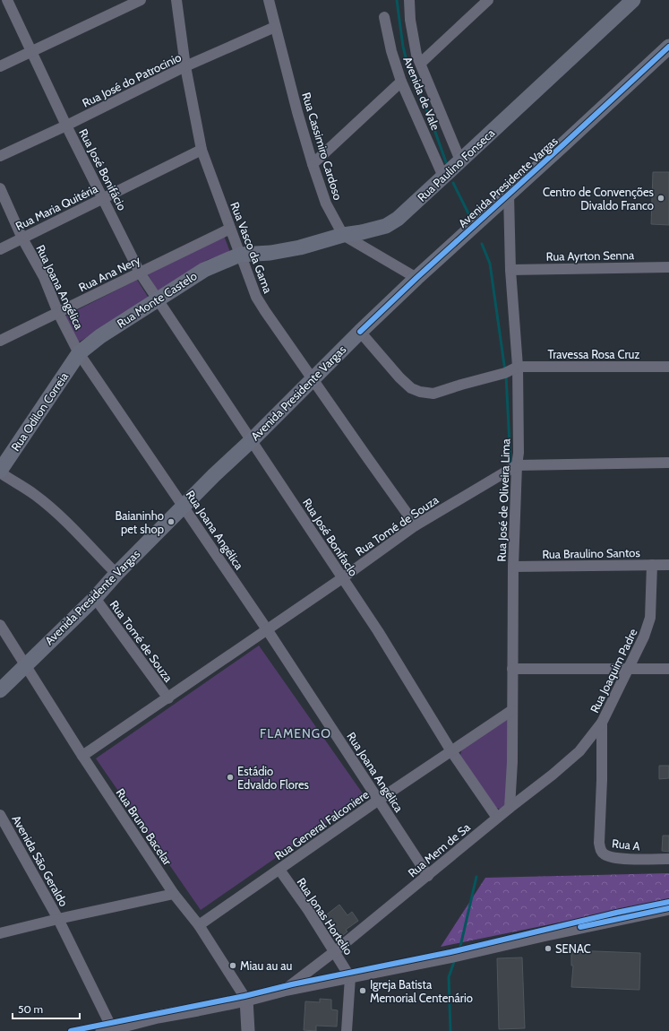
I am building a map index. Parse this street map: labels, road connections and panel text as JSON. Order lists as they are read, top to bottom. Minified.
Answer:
{"streets":{"main road":["Rua Paulino Fonseca","Avenida Presidente Vargas","Rua Monte Castelo","Rua Odilon Correia"],"street":["Rua José do Patrocinio","Avenida de Vale","Rua Cassimiro Cardoso","Rua José Bonifácio","Rua Maria Quitéria","Rua Vasco da Gama","Rua Ayrton Senna","Rua Ana Nery","Rua Joana Angélica","Travessa Rosa Cruz","Rua José de Oliveira Lima","Rua Tomé de Souza","Rua José Bonifaclo","Rua Braulino Santos","Rua Joaquim Padre","Rua General Falconiere","Rua Bruno Bacelar","Rua A","Rua Mem de Sa","Avenida São Geraldo","Rua Jonas Hortelio"]},"crossings":[["Rua José do Patrocinio","Rua Cassimiro Cardoso"],["Rua José do Patrocinio","Rua José Bonifácio"],["Rua José do Patrocinio","Rua Vasco da Gama"],["Avenida de Vale","Rua Paulino Fonseca"],["Rua Cassimiro Cardoso","Rua Paulino Fonseca"],["Rua Paulino Fonseca","Rua Vasco da Gama"],["Rua Paulino Fonseca","Rua Monte Castelo"],["Rua José Bonifácio","Rua Maria Quitéria"],["Rua José Bonifácio","Rua Ana Nery"],["Rua José Bonifácio","Rua José Bonifaclo"],["Avenida Presidente Vargas","Rua Vasco da Gama"],["Avenida Presidente Vargas","Rua Joana Angélica"],["Avenida Presidente Vargas","Rua José de Oliveira Lima"],["Avenida Presidente Vargas","Rua Tomé de Souza"],["Avenida Presidente Vargas","Rua José Bonifaclo"],["Avenida Presidente Vargas","Rua Bruno Bacelar"],["Rua Maria Quitéria","Rua Vasco da Gama"],["Rua Maria Quitéria","Rua Joana Angélica"],["Rua Vasco da Gama","Rua Ana Nery"],["Rua Vasco da Gama","Rua Monte Castelo"],["Rua Vasco da Gama","Rua Tomé de Souza"],["Rua Ayrton Senna","Rua José de Oliveira Lima"],["Rua Ana Nery","Rua Joana Angélica"],["Rua Ana Nery","Rua José Bonifaclo"],["Rua Joana Angélica","Rua Monte Castelo"],["Rua Joana Angélica","Rua Odilon Correia"],["Rua Joana Angélica","Rua Tomé de Souza"],["Rua Joana Angélica","Rua General Falconiere"],["Rua Joana Angélica","Rua Mem de Sa"],["Rua Monte Castelo","Rua Odilon Correia"],["Rua Monte Castelo","Rua José Bonifaclo"],["Travessa Rosa Cruz","Rua José de Oliveira Lima"],["Rua José de Oliveira Lima","Rua Tomé de Souza"],["Rua José de Oliveira Lima","Rua Braulino Santos"],["Rua José de Oliveira Lima","Rua General Falconiere"],["Rua José de Oliveira Lima","Rua Mem de Sa"],["Rua Tomé de Souza","Rua José Bonifaclo"],["Rua Tomé de Souza","Rua Bruno Bacelar"],["Rua José Bonifaclo","Rua General Falconiere"],["Rua José Bonifaclo","Rua Mem de Sa"],["Rua Braulino Santos","Rua Joaquim Padre"],["Rua Joaquim Padre","Rua A"],["Rua Joaquim Padre","Rua Mem de Sa"],["Rua General Falconiere","Rua Bruno Bacelar"],["Rua General Falconiere","Rua Jonas Hortelio"],["Rua Mem de Sa","Rua Jonas Hortelio"]],"districts":["FLAMENGO"],"places":["Centro de Convenções Divaldo Franco","Baianinho pet shop","Estádio Edvaldo Flores","SENAC","Miau au au","Igreja Batista Memorial Centenário"],"scale_bar":"50 m"}
